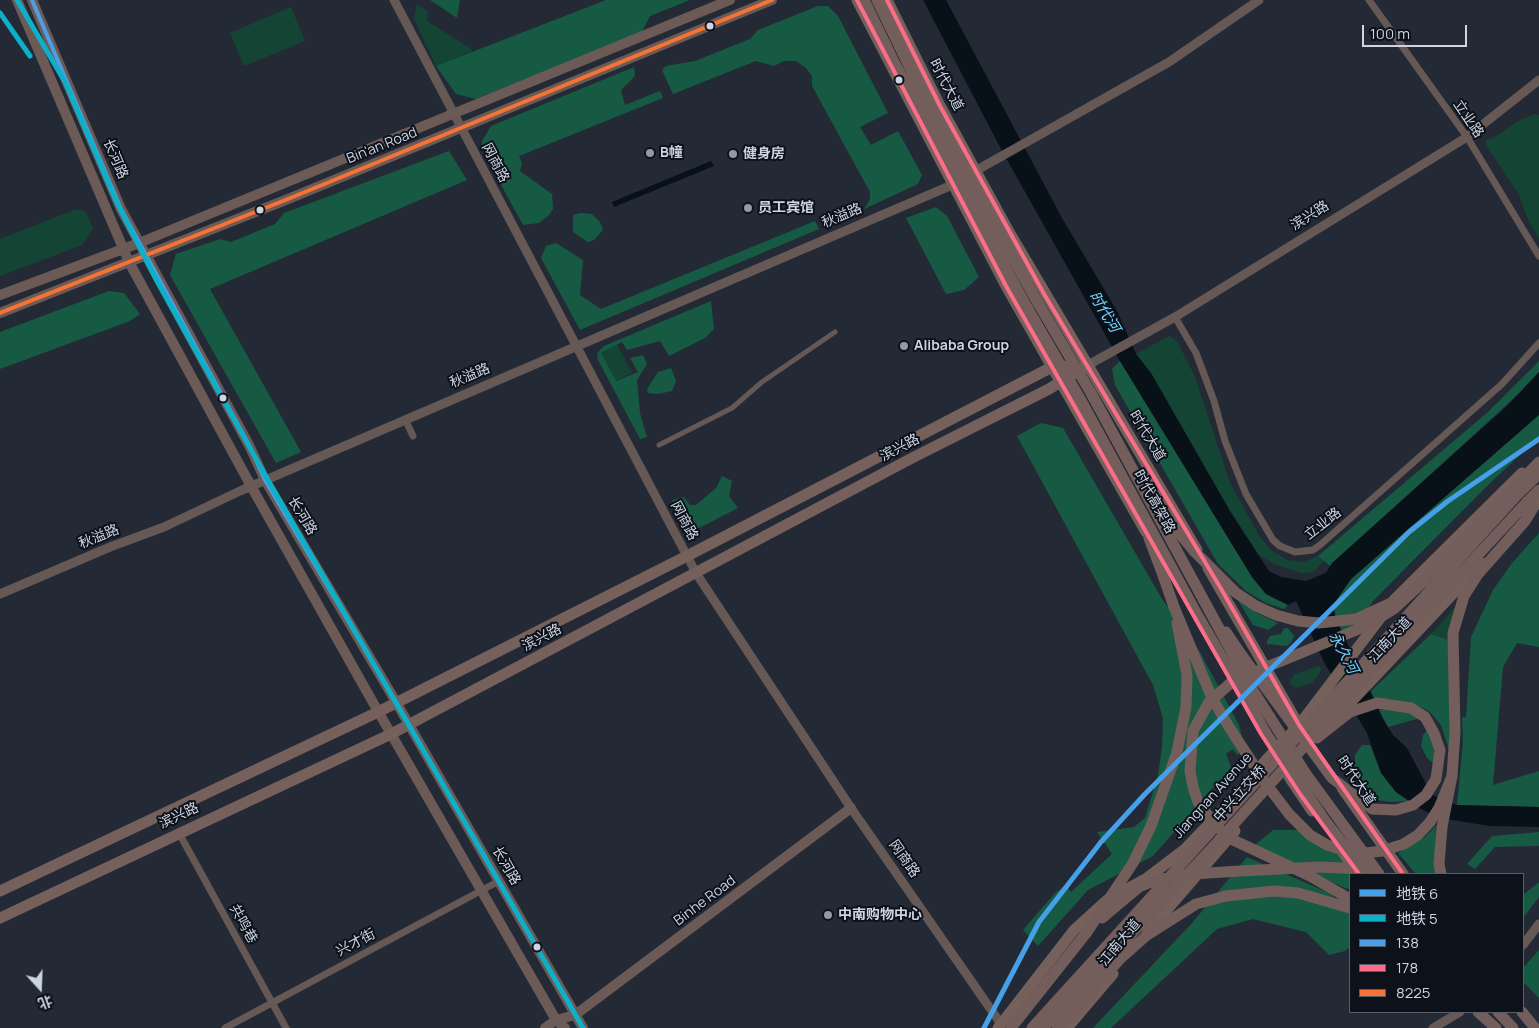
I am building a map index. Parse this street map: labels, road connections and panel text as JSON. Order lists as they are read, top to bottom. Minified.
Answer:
{"streets":{"highway":["时代高架路","中兴立交桥","Jiangnan Avenue"],"main road":["时代大道","Bin'an Road","长河路","滨兴路","江南大道","Binhe Road"],"street":["立业路","网商路","秋溢路","共鸣巷","兴才街"]},"crossings":[["时代大道","滨兴路"],["时代大道","江南大道"],["时代大道","Jiangnan Avenue"],["立业路","滨兴路"],["Bin'an Road","长河路"],["Bin'an Road","网商路"],["长河路","秋溢路"],["长河路","滨兴路"],["长河路","Binhe Road"],["长河路","兴才街"],["网商路","秋溢路"],["网商路","滨兴路"],["网商路","Jiangnan Avenue"],["网商路","Binhe Road"],["滨兴路","共鸣巷"],["江南大道","中兴立交桥"],["江南大道","Jiangnan Avenue"],["中兴立交桥","Jiangnan Avenue"],["共鸣巷","兴才街"]],"water":["时代河","永久河"],"places":["B幢","健身房","员工宾馆","Alibaba Group","中南购物中心"],"lines":["metro line 5","transit line 138","transit line 178","transit line 8225","metro line 6"],"legend":["地铁 6","地铁 5","138","178","8225"],"scale_bar":"100 m","north":"bottom"}
